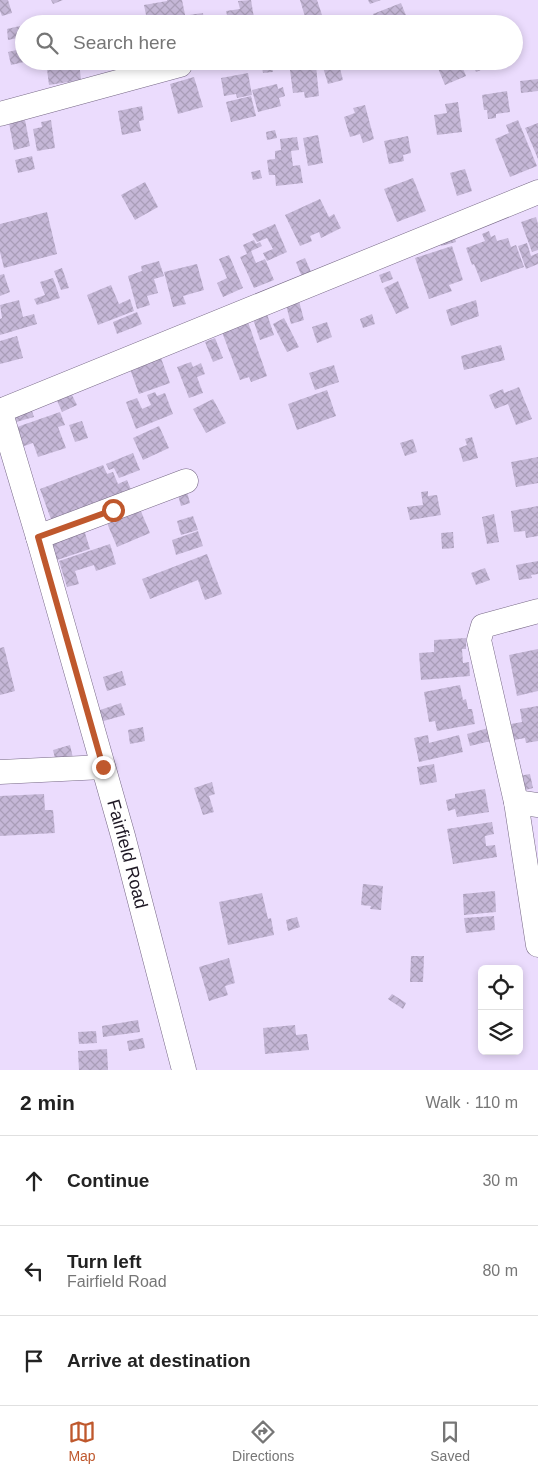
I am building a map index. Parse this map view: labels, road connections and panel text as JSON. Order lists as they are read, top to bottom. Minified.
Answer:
{"streets":{"street":["Fairfield Road"]},"page":{"search":"Search here","heading":["2 min","Walk · 110 m"],"list":[["Continue","30 m"],["Turn left","Fairfield Road","80 m"],"Arrive at destination"],"nav":["Map","Directions","Saved"]}}
